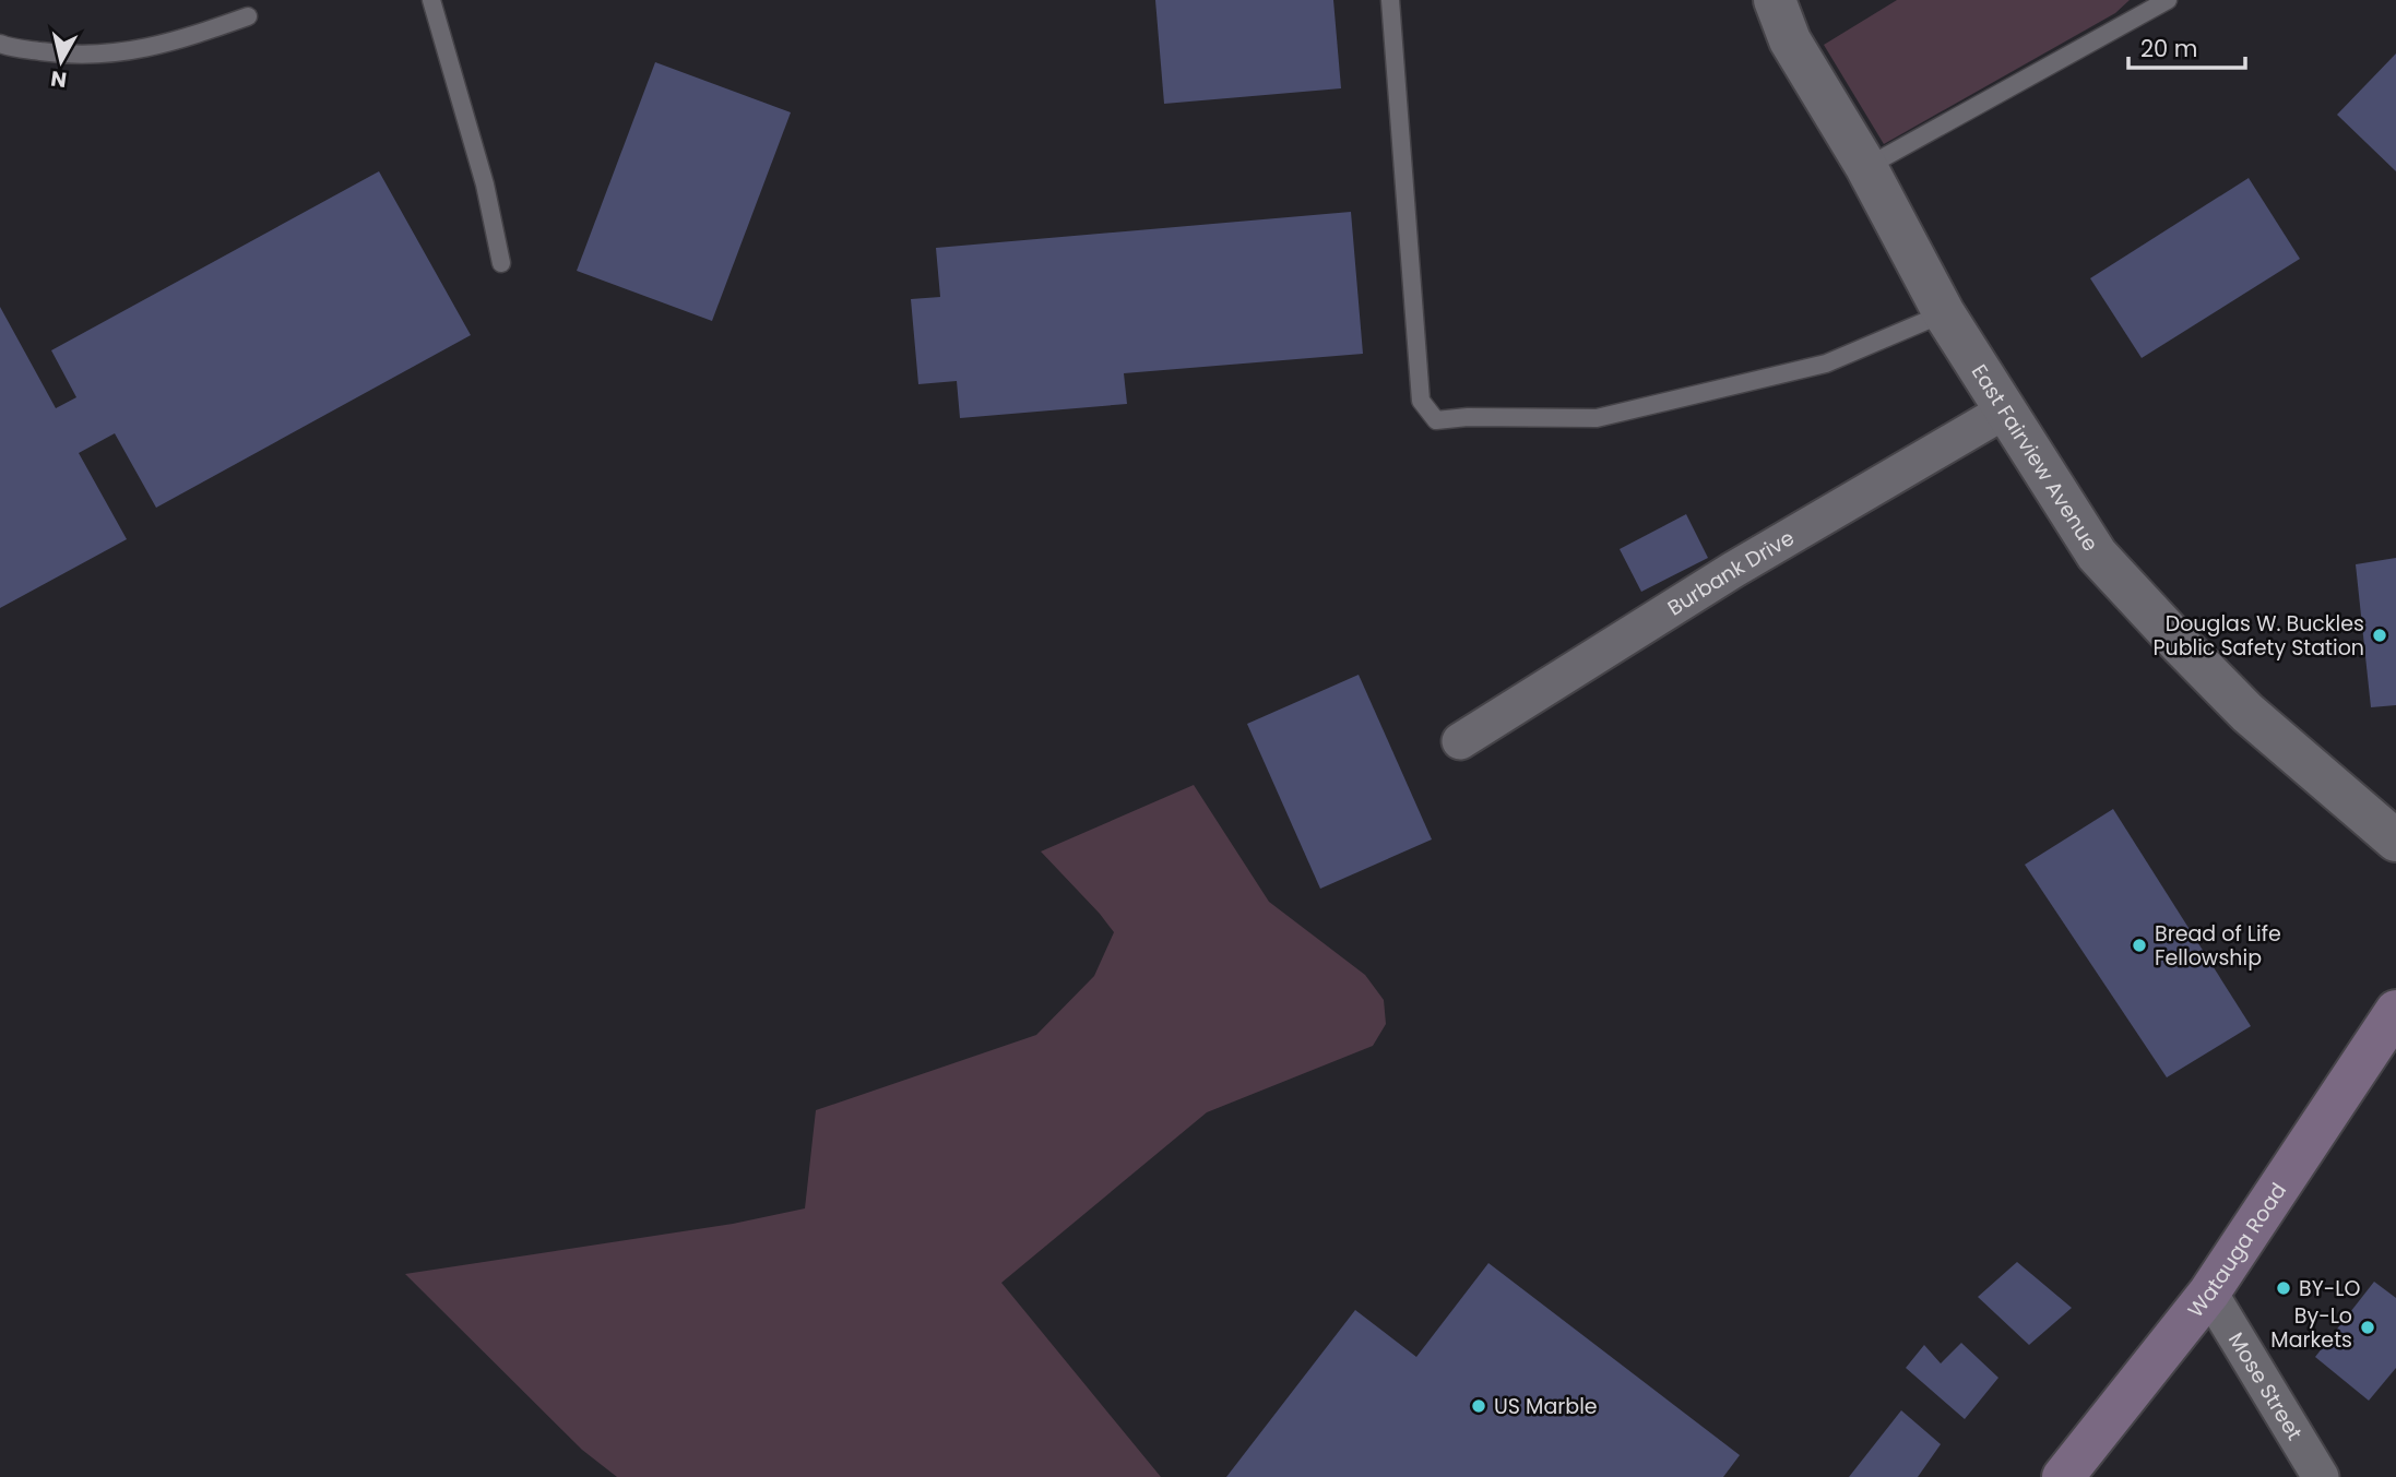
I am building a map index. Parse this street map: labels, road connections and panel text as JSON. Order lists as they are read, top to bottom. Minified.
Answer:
{"streets":{"main road":["Watauga Road"],"street":["East Fairview Avenue","Burbank Drive","Mose Street"]},"crossings":[["East Fairview Avenue","Burbank Drive"],["Watauga Road","Mose Street"]],"places":["Douglas W. Buckles Public Safety Station","Bread of Life Fellowship","BY-LO","By-Lo Markets","US Marble"],"scale_bar":"20 m","north":"bottom"}
